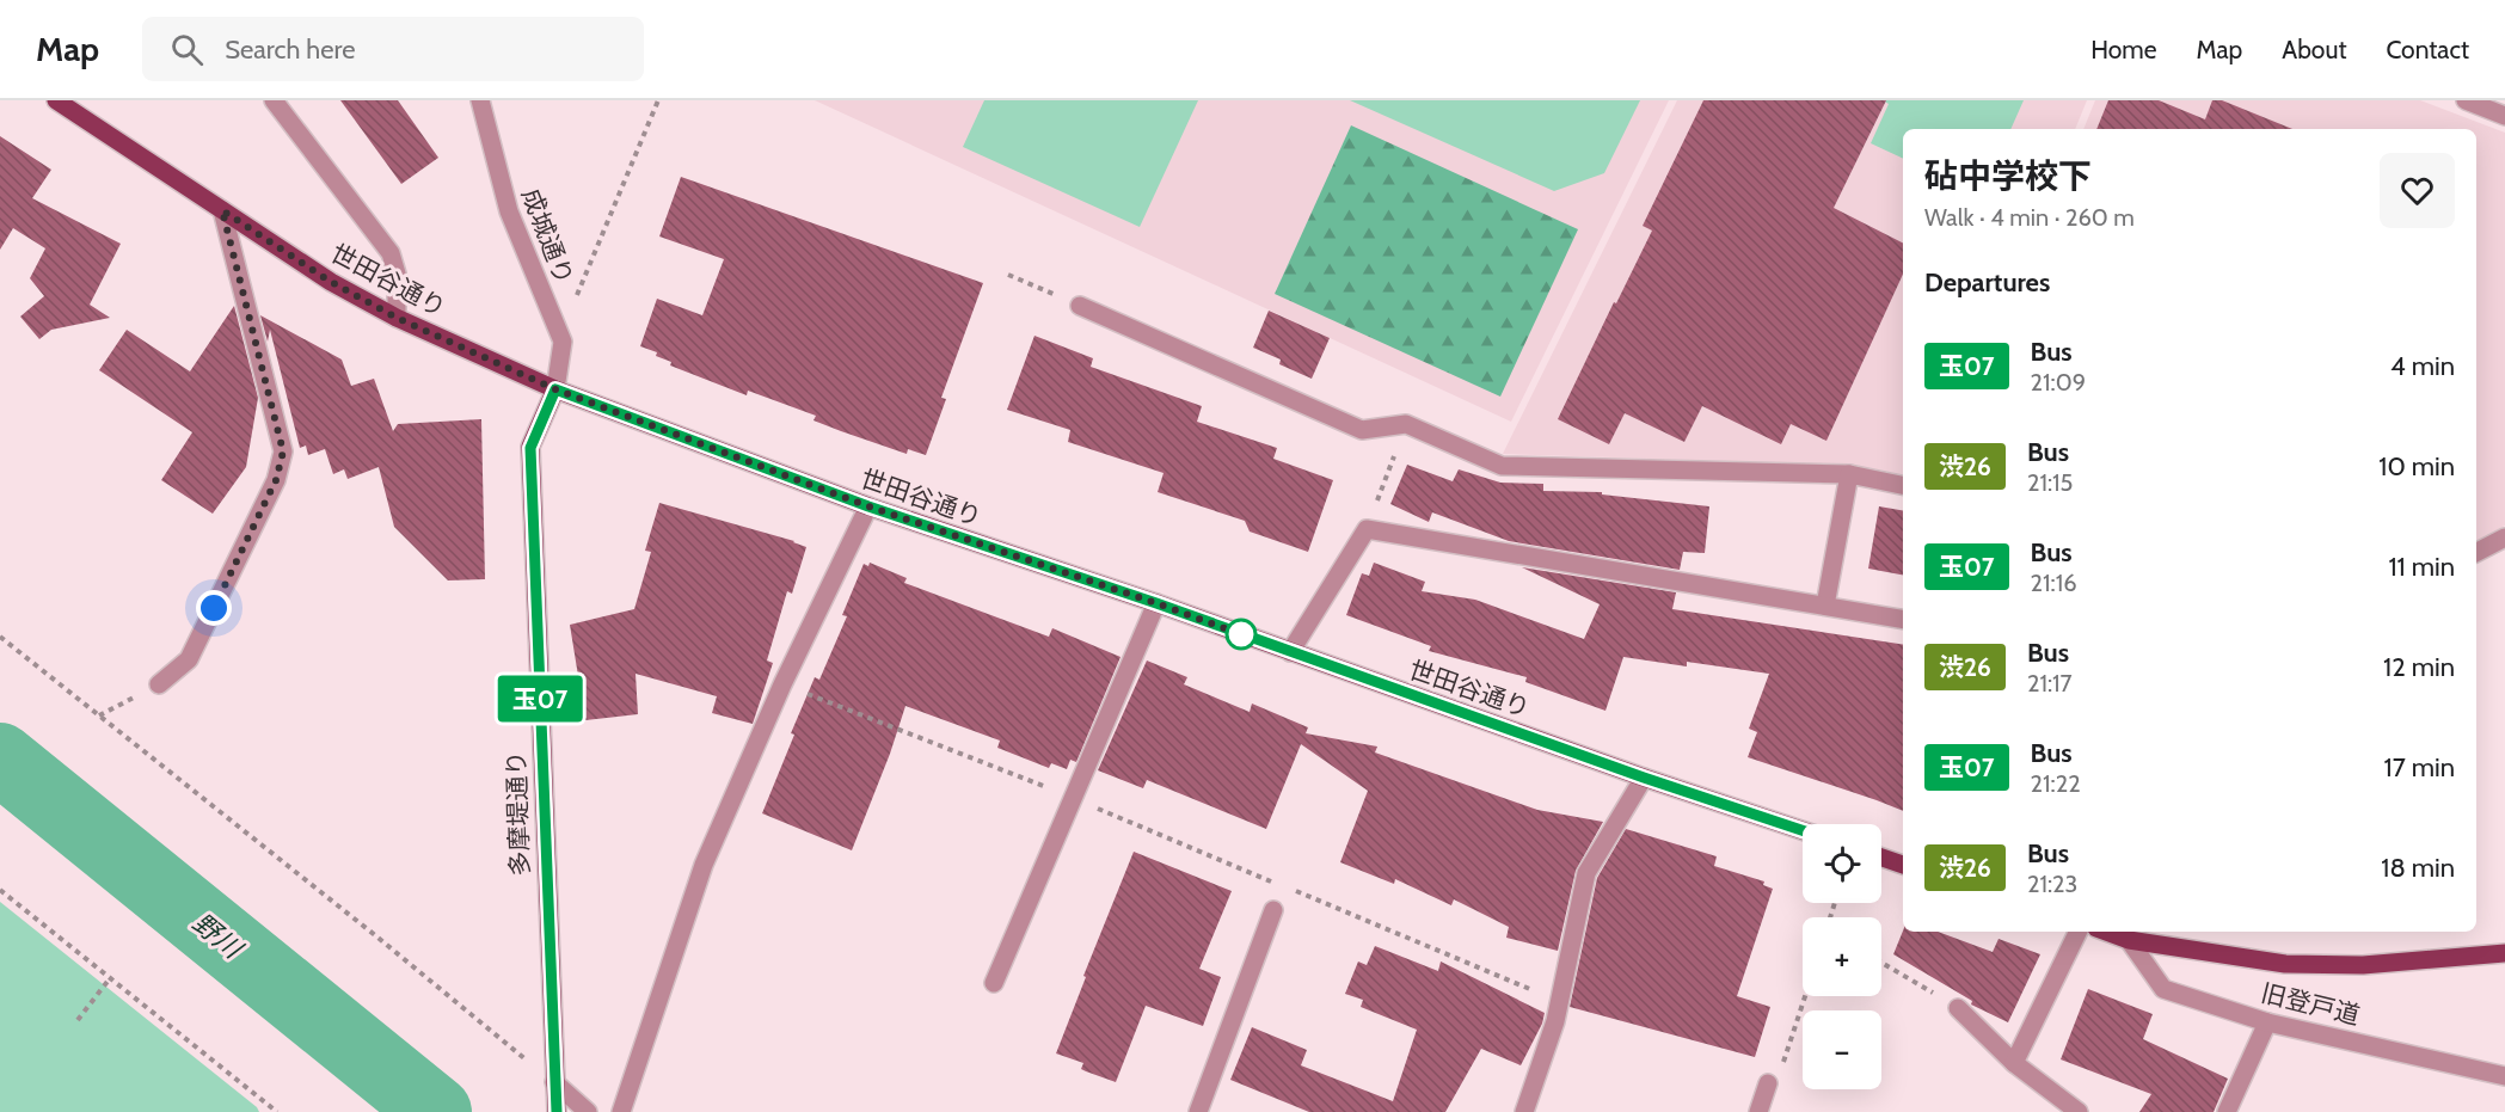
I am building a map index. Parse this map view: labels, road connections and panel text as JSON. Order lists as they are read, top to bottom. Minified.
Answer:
{"streets":{"main road":["世田谷通り","多摩堤通り"],"street":["成城通り","旧登戸道"]},"crossings":[["成城通り","世田谷通り"],["成城通り","多摩堤通り"],["世田谷通り","多摩堤通り"]],"water":["野川"],"lines":["bus line 玉07"],"page":{"header":"Map","search":"Search here","nav":["Home","Map","About","Contact"],"on_map":"玉07","heading":[["砧中学校下","Walk · 4 min · 260 m"],"Departures"],"list":[{"mark":"玉07","name":"Bus","note":"21:09","value":"4 min"},{"mark":"渋26","name":"Bus","note":"21:15","value":"10 min"},{"mark":"玉07","name":"Bus","note":"21:16","value":"11 min"},{"mark":"渋26","name":"Bus","note":"21:17","value":"12 min"},{"mark":"玉07","name":"Bus","note":"21:22","value":"17 min"},{"mark":"渋26","name":"Bus","note":"21:23","value":"18 min"}],"map_buttons":["+","−"]}}
